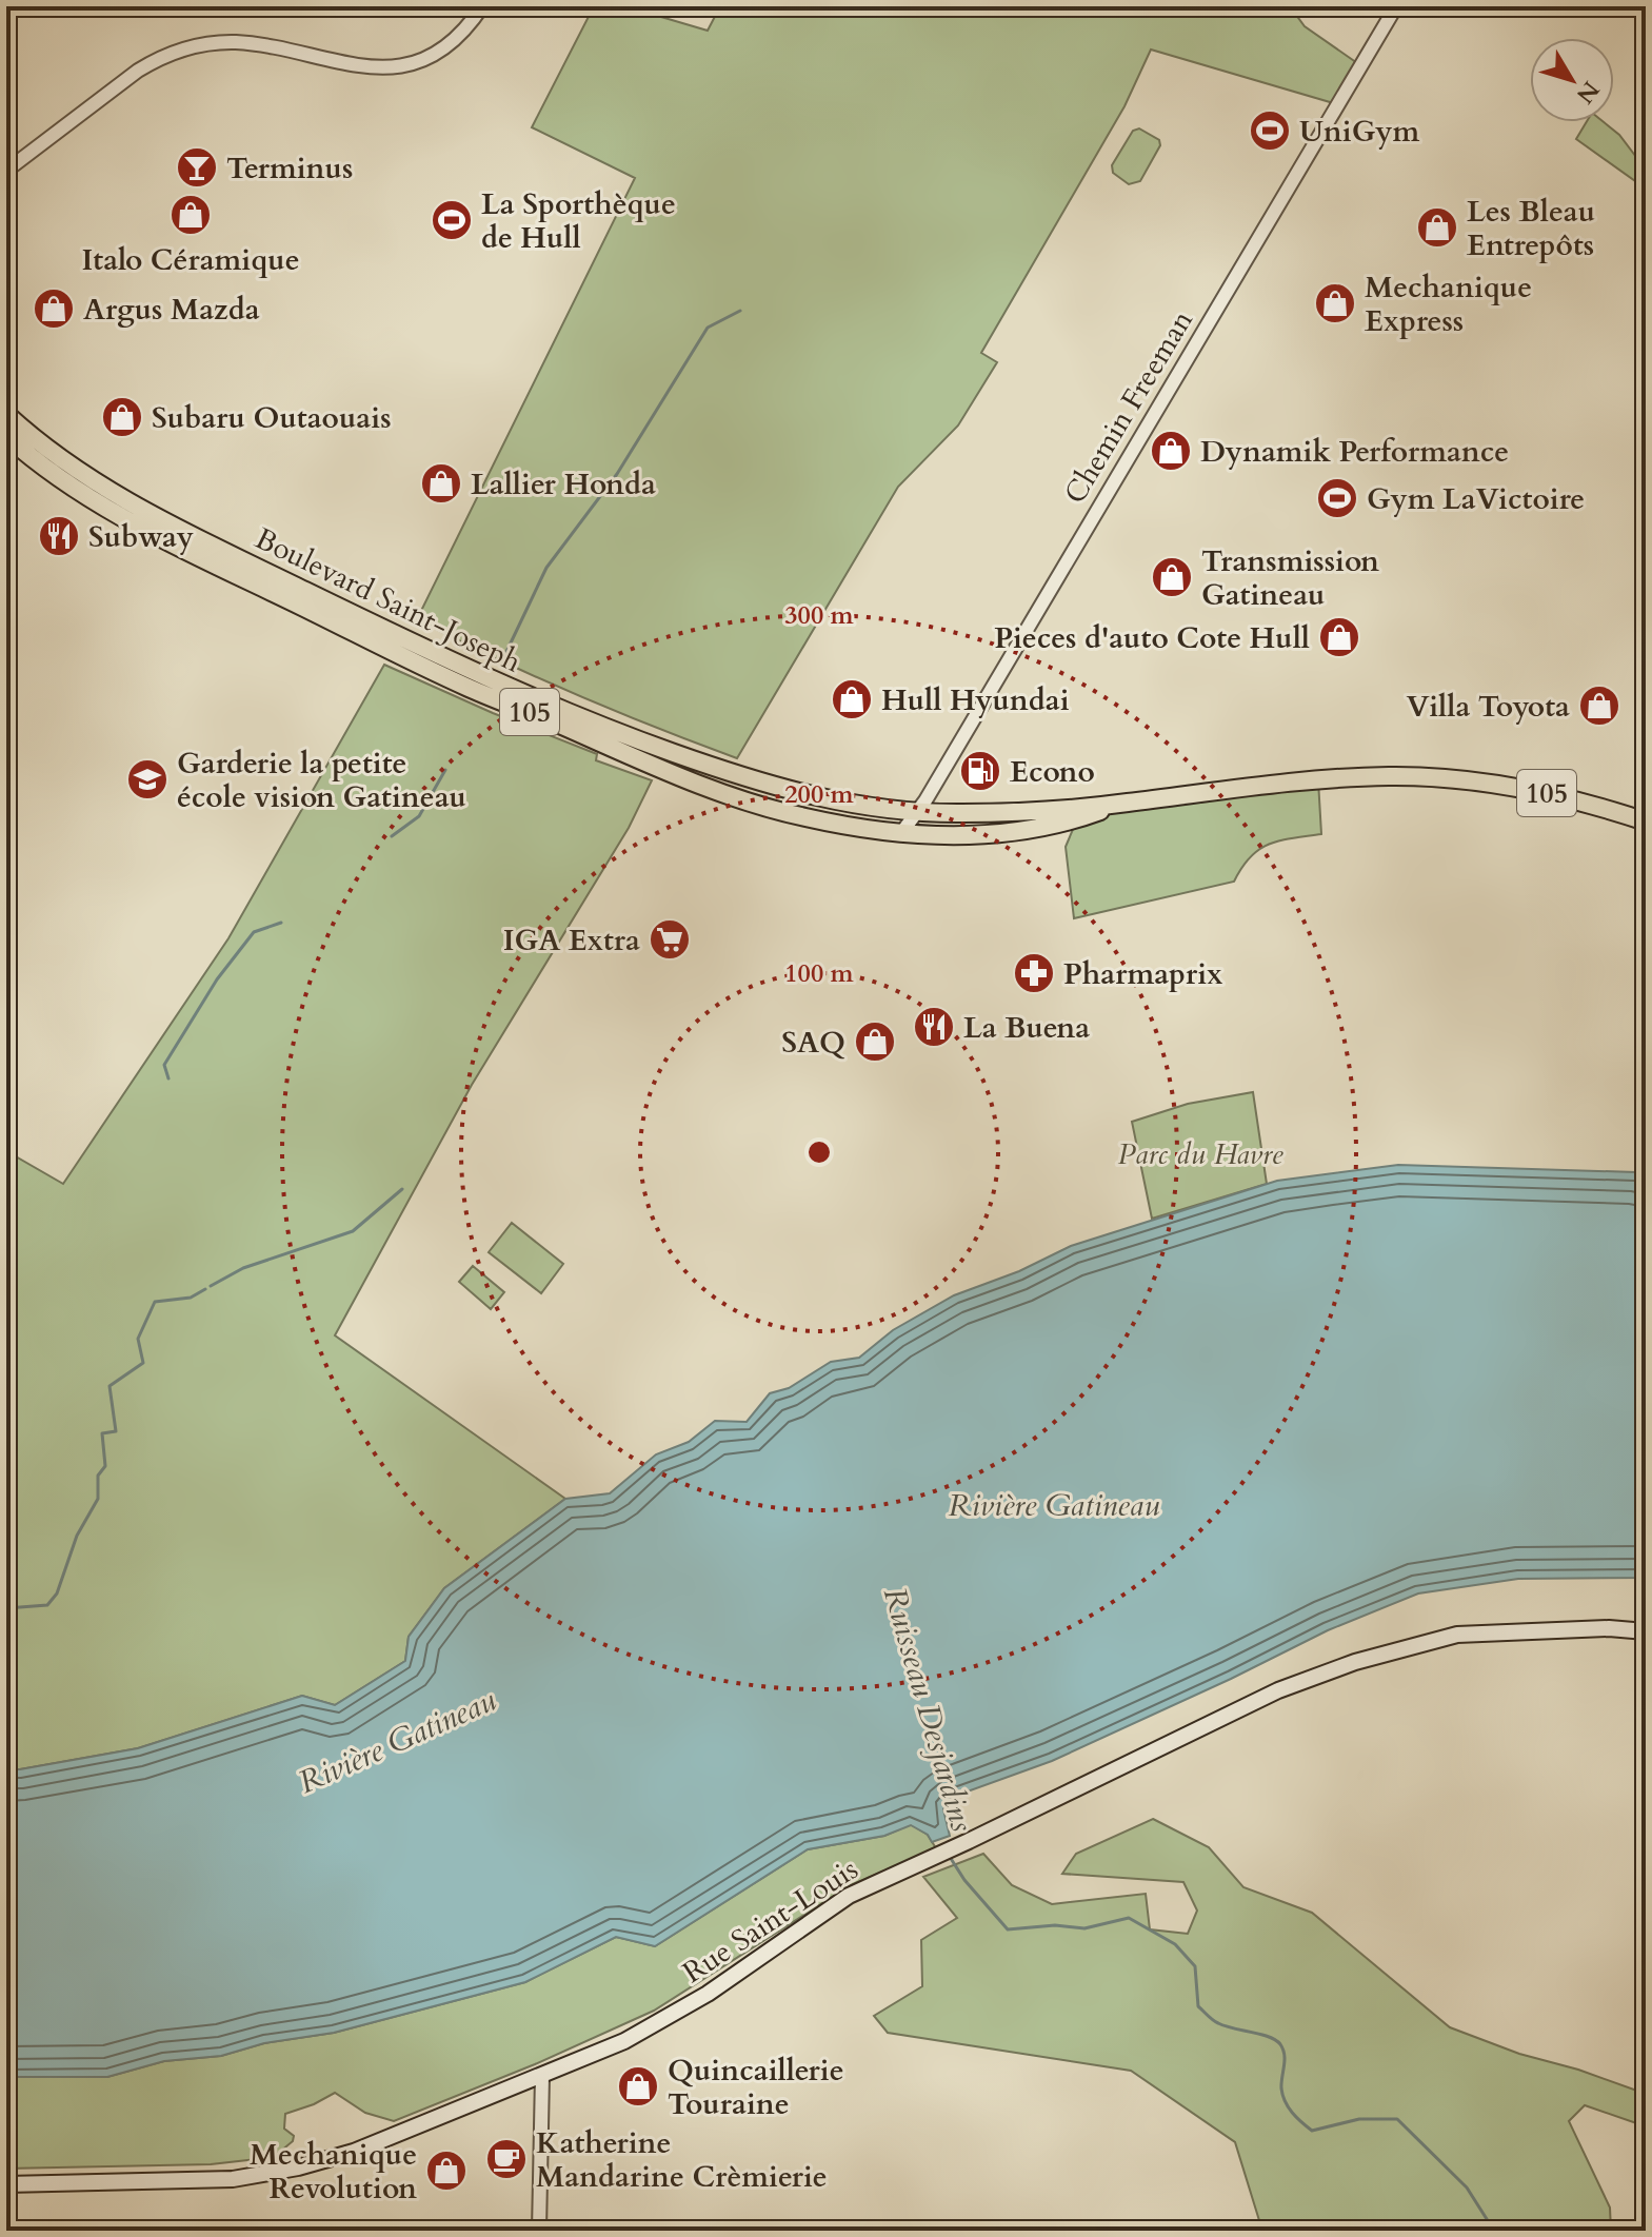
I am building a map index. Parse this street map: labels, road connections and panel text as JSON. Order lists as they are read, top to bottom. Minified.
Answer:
{"streets":{"main road":["Boulevard Saint-Joseph","105","Rue Saint-Louis"],"street":["Chemin Freeman"]},"crossings":[["Chemin Freeman","Boulevard Saint-Joseph"]],"water":["Rivière Gatineau","Ruisseau Desjardins"],"parks":["Parc du Havre"],"places":{"sports":["UniGym","La Sporthèque de Hull","Gym LaVictoire"],"bar":["Terminus"],"shop":["Italo Céramique","Les Bleau Entrepôts","Mechanique Express","Argus Mazda","Subaru Outaouais","Dynamik Performance","Lallier Honda","Transmission Gatineau","Pieces d'auto Cote Hull","Hull Hyundai","Villa Toyota","SAQ","Quincaillerie Touraine","Mechanique Revolution"],"restaurant":["Subway","La Buena"],"fuel station":["Econo"],"school or university":["Garderie la petite école vision Gatineau"],"supermarket":["IGA Extra"],"pharmacy":["Pharmaprix"],"cafe":["Katherine Mandarine Crèmierie"]},"north":"bottom right","rings":["300 m","200 m","100 m"]}
